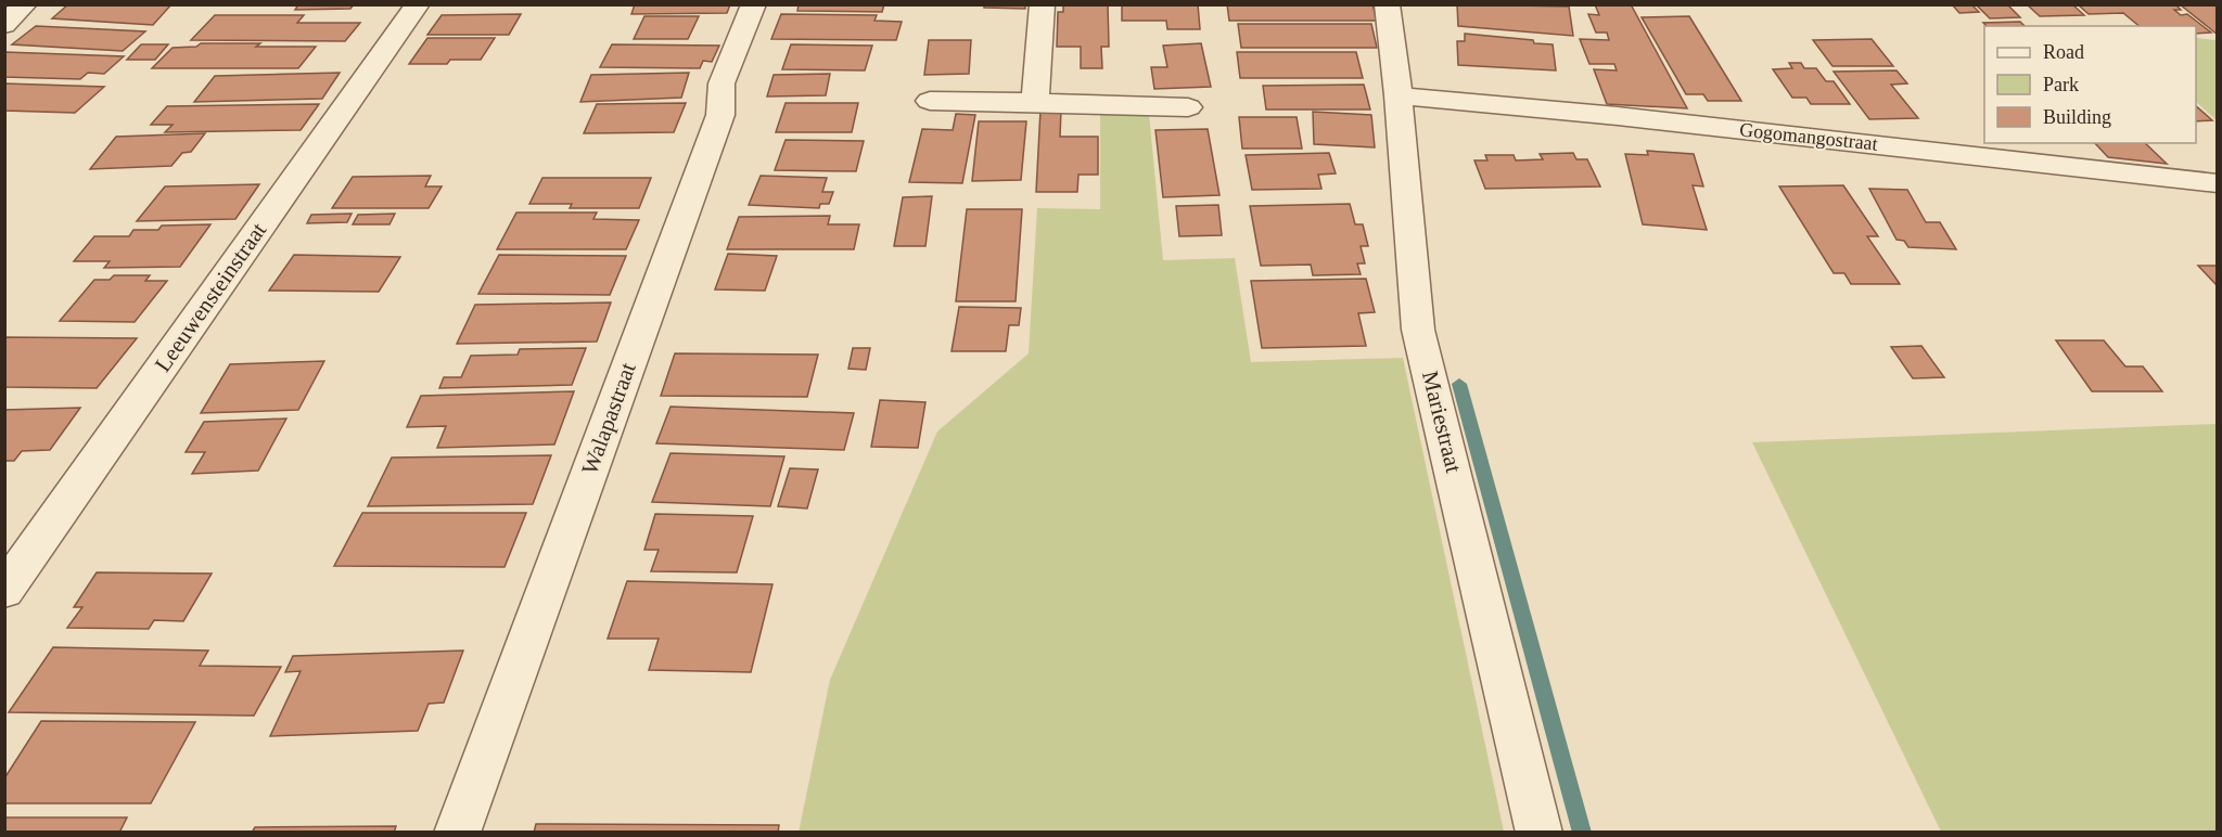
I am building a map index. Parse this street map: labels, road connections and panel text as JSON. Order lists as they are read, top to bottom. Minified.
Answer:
{"streets":{"street":["Gogomangostraat","Leeuwensteinstraat","Walapastraat","Mariestraat"]},"crossings":[["Gogomangostraat","Mariestraat"]],"legend":["Road","Park","Building"]}
